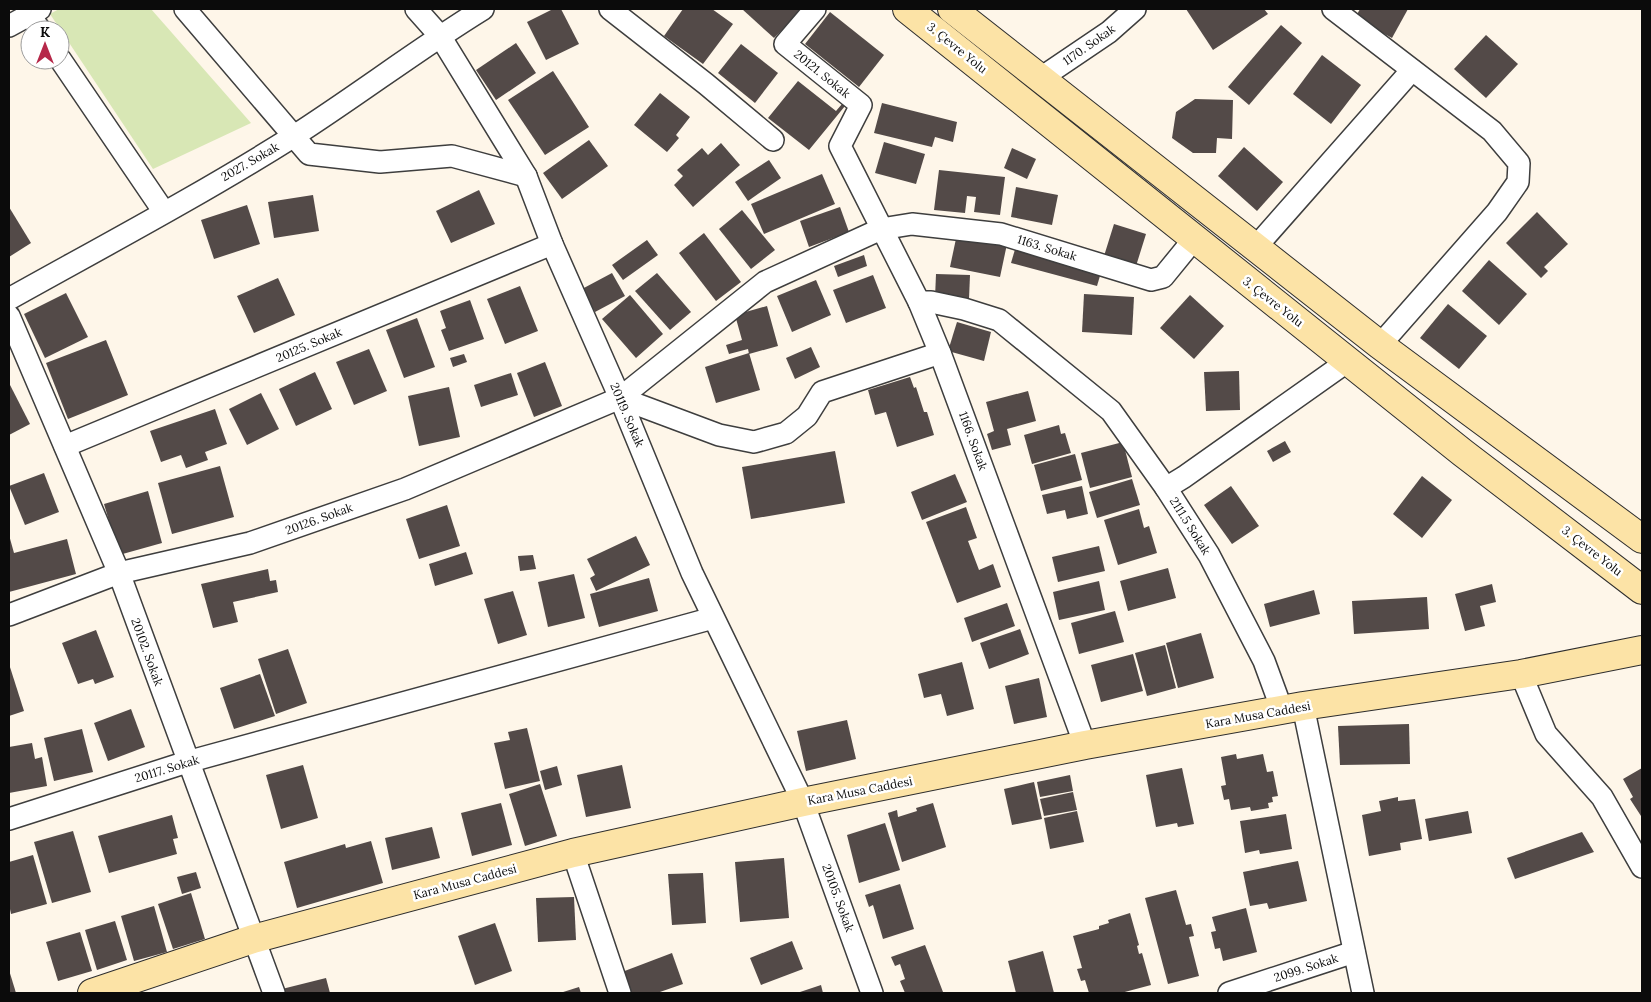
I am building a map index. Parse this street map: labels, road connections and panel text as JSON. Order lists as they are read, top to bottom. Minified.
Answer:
{"streets":{"main road":["3. Çevre Yolu","Kara Musa Caddesi"],"street":["1170. Sokak","20121. Sokak","2027. Sokak","1163. Sokak","20125. Sokak","20119. Sokak","1166. Sokak","20126. Sokak","2111.5 Sokak","20102. Sokak","20117. Sokak","20105. Sokak","2099. Sokak"]},"crossings":[["3. Çevre Yolu","1163. Sokak"],["3. Çevre Yolu","2111.5 Sokak"],["20121. Sokak","1166. Sokak"],["2027. Sokak","20119. Sokak"],["1163. Sokak","20119. Sokak"],["1163. Sokak","1166. Sokak"],["1163. Sokak","20126. Sokak"],["20125. Sokak","20119. Sokak"],["20125. Sokak","20102. Sokak"],["20119. Sokak","20126. Sokak"],["20119. Sokak","Kara Musa Caddesi"],["20119. Sokak","20117. Sokak"],["20119. Sokak","20105. Sokak"],["1166. Sokak","Kara Musa Caddesi"],["20126. Sokak","20102. Sokak"],["2111.5 Sokak","Kara Musa Caddesi"],["2111.5 Sokak","2099. Sokak"],["20102. Sokak","Kara Musa Caddesi"],["20102. Sokak","20117. Sokak"],["Kara Musa Caddesi","20105. Sokak"]],"north":"top"}
